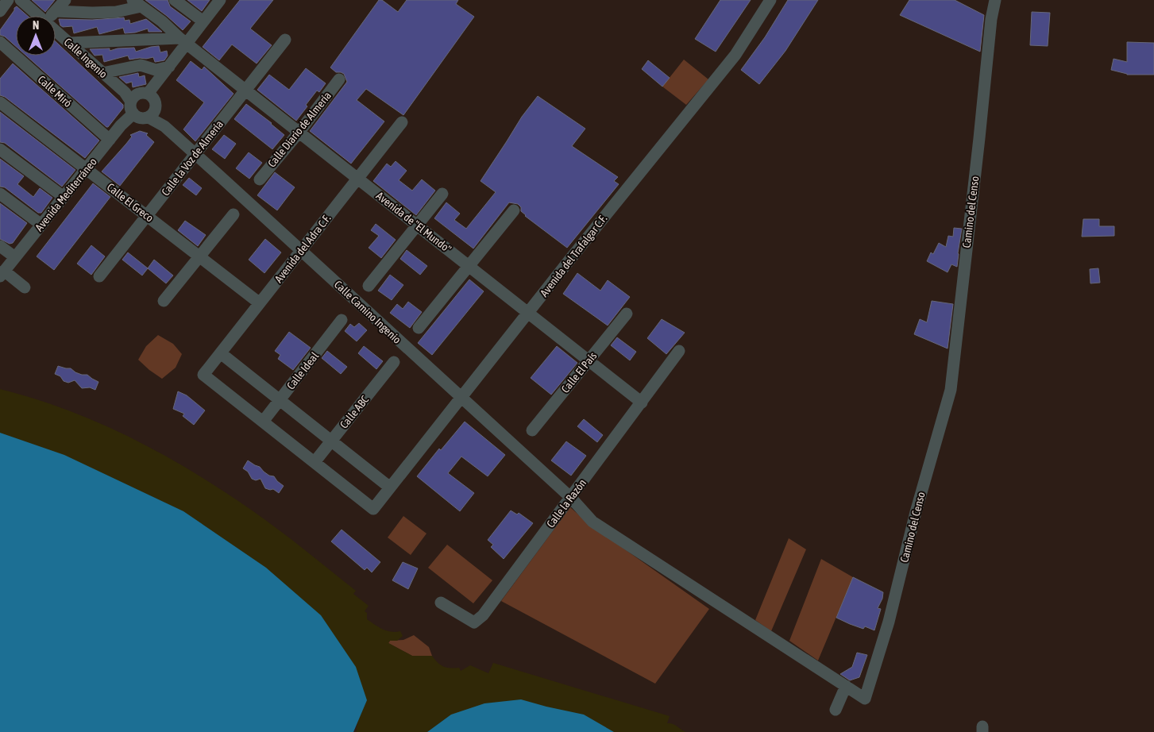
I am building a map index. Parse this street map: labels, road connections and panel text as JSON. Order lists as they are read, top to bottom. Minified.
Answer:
{"streets":{"street":["Calle Ingenio","Calle Miró","Calle Diario de Almería","Calle la Voz de Almería","Avenida Mediterráneo","Calle El Greco","Camino del Censo","Avenida de \"El Mundo\"","Avenida del Adra C.F.","Avenida del Trafalgar C.F.","Calle Camino Ingenio","Calle Ideal","Calle El País","Calle ABC","Calle la Razón"]},"crossings":[["Calle Ingenio","Avenida Mediterráneo"],["Calle Ingenio","Calle Camino Ingenio"],["Calle Miró","Avenida Mediterráneo"],["Calle Diario de Almería","Avenida de \"El Mundo\""],["Calle la Voz de Almería","Calle El Greco"],["Calle la Voz de Almería","Avenida de \"El Mundo\""],["Calle la Voz de Almería","Calle Camino Ingenio"],["Avenida Mediterráneo","Calle El Greco"],["Avenida Mediterráneo","Avenida de \"El Mundo\""],["Avenida Mediterráneo","Calle Camino Ingenio"],["Calle El Greco","Avenida del Adra C.F."],["Camino del Censo","Calle Camino Ingenio"],["Camino del Censo","Calle la Razón"],["Avenida de \"El Mundo\"","Avenida del Adra C.F."],["Avenida de \"El Mundo\"","Avenida del Trafalgar C.F."],["Avenida de \"El Mundo\"","Calle El País"],["Avenida de \"El Mundo\"","Calle la Razón"],["Avenida del Adra C.F.","Calle Camino Ingenio"],["Avenida del Adra C.F.","Calle Ideal"],["Avenida del Trafalgar C.F.","Calle Camino Ingenio"],["Avenida del Trafalgar C.F.","Calle ABC"],["Calle Camino Ingenio","Calle la Razón"]],"north":"top"}
